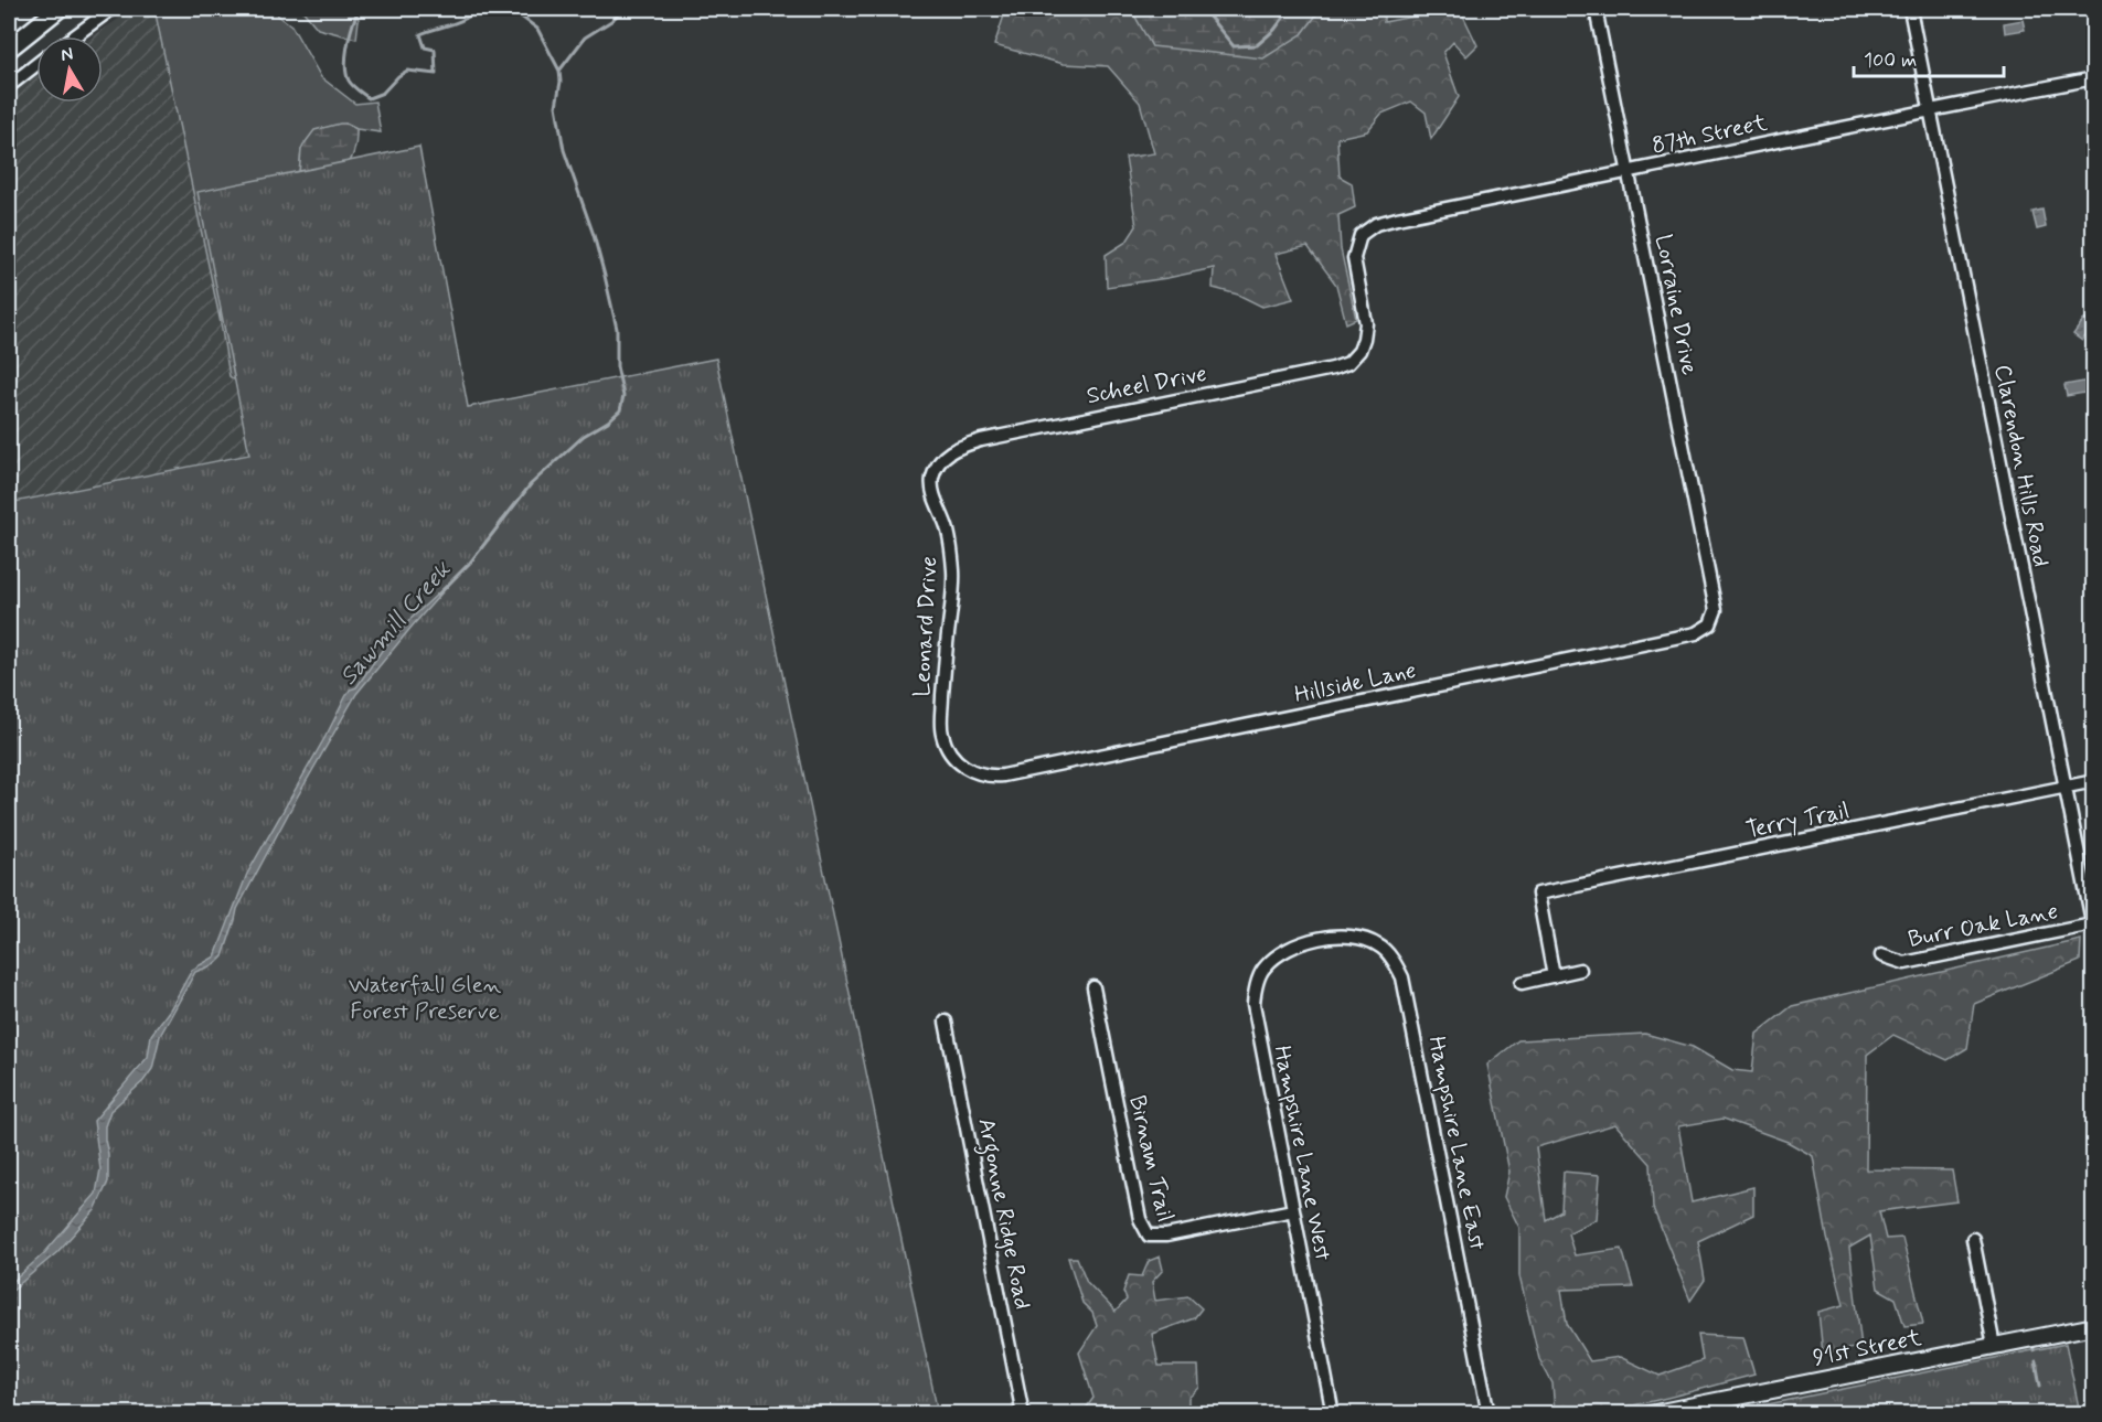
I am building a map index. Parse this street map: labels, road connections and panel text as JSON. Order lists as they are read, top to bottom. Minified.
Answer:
{"streets":{"main road":["91st Street"],"street":["87th Street","Lorraine Drive","Scheel Drive","Clarendon Hills Road","Leonard Drive","Hillside Lane","Terry Trail","Burr Oak Lane","Hampshire Lane East","Hampshire Lane West","Birnam Trail","Argonne Ridge Road"]},"crossings":[["87th Street","Lorraine Drive"],["87th Street","Scheel Drive"],["87th Street","Clarendon Hills Road"],["Lorraine Drive","Hillside Lane"],["Scheel Drive","Leonard Drive"],["Clarendon Hills Road","Terry Trail"],["Clarendon Hills Road","Burr Oak Lane"],["Leonard Drive","Hillside Lane"],["Hampshire Lane East","Hampshire Lane West"],["Hampshire Lane West","Birnam Trail"]],"water":["Sawmill Creek"],"parks":["Waterfall Glen Forest Preserve"],"scale_bar":"100 m","north":"top"}
